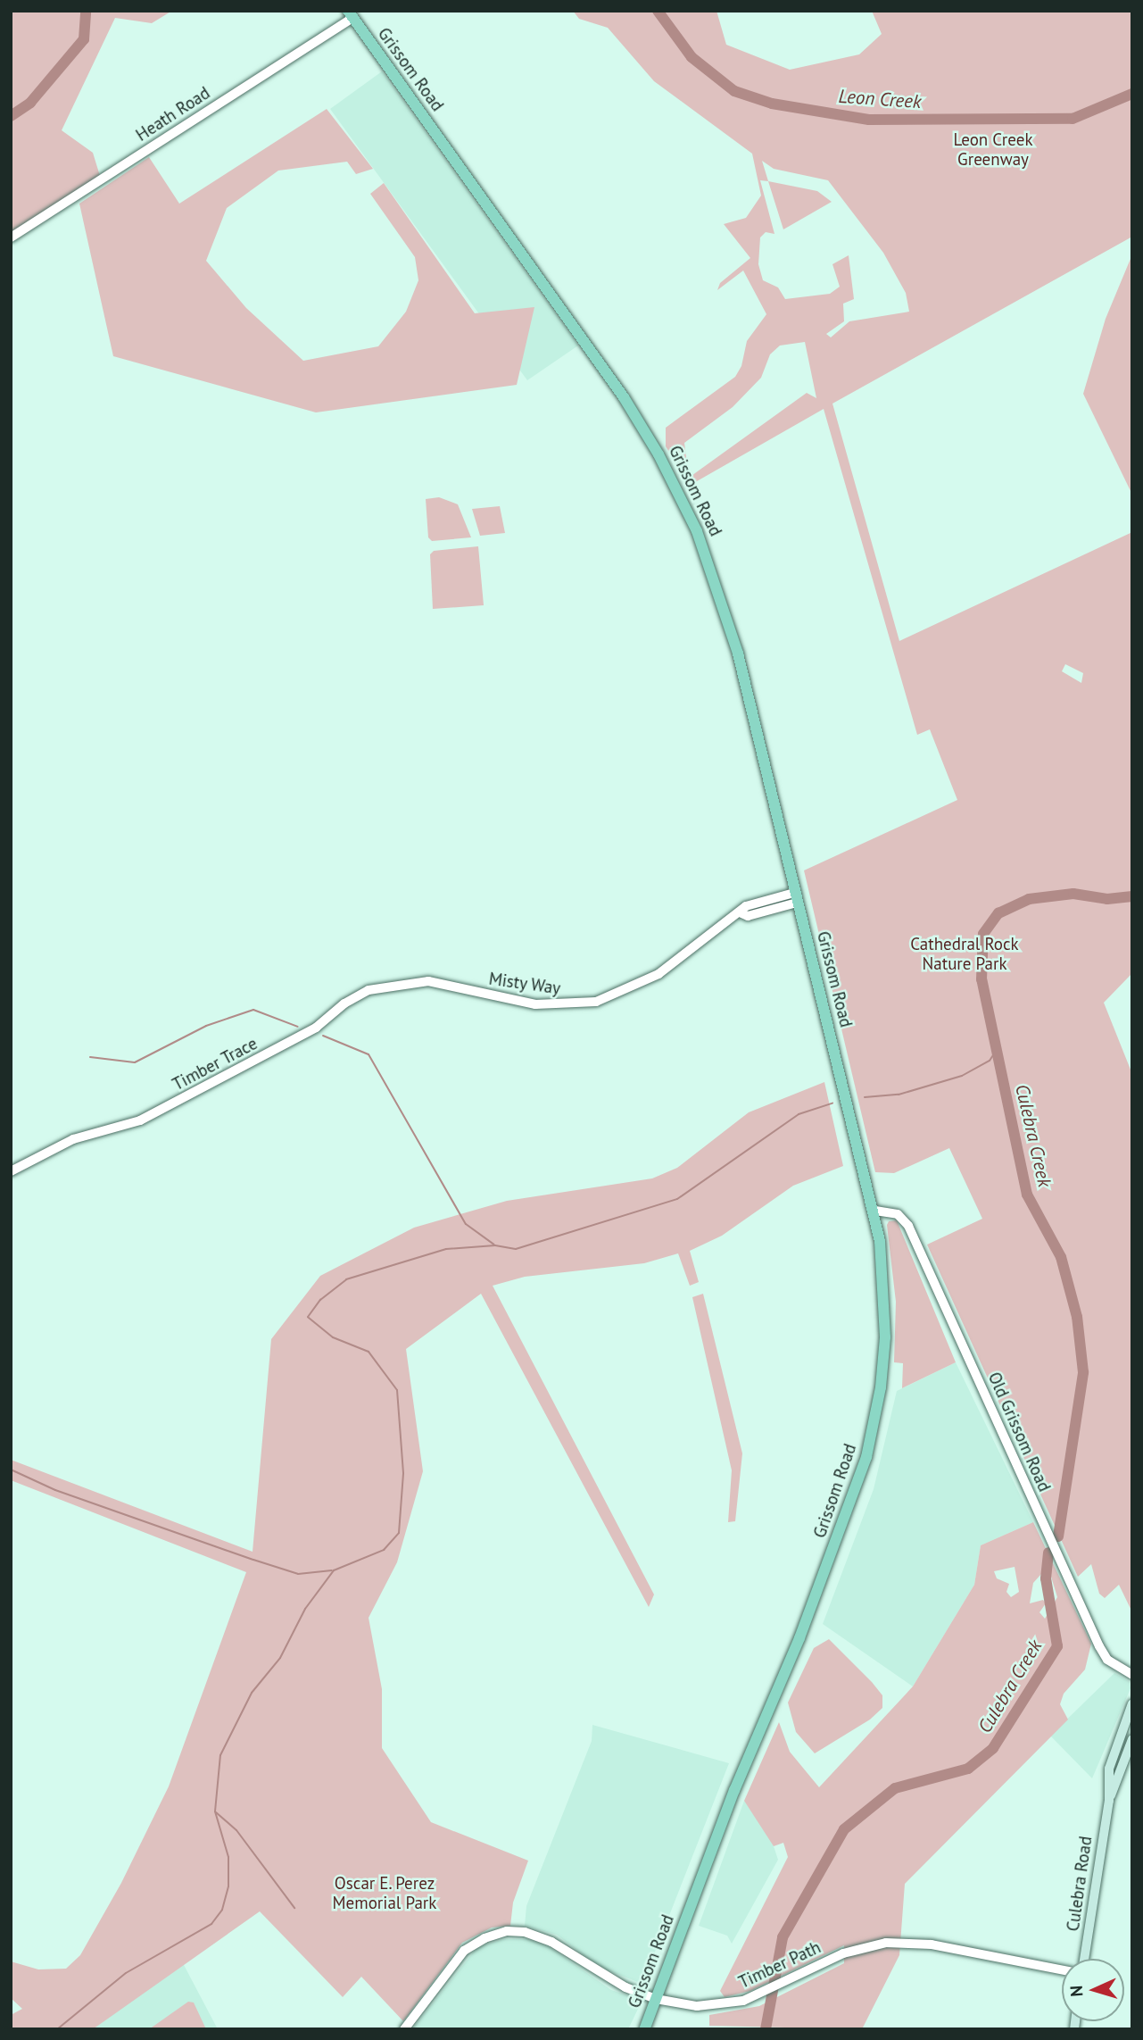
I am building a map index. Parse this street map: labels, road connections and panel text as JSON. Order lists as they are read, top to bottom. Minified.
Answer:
{"streets":{"main road":["Grissom Road","Culebra Road"],"street":["Heath Road","Misty Way","Timber Trace","Old Grissom Road","Timber Path"]},"crossings":[["Grissom Road","Heath Road"],["Grissom Road","Misty Way"],["Grissom Road","Old Grissom Road"],["Grissom Road","Timber Path"],["Misty Way","Timber Trace"]],"water":["Leon Creek","Culebra Creek"],"parks":["Leon Creek Greenway","Cathedral Rock Nature Park","Oscar E. Perez Memorial Park"],"north":"left"}
